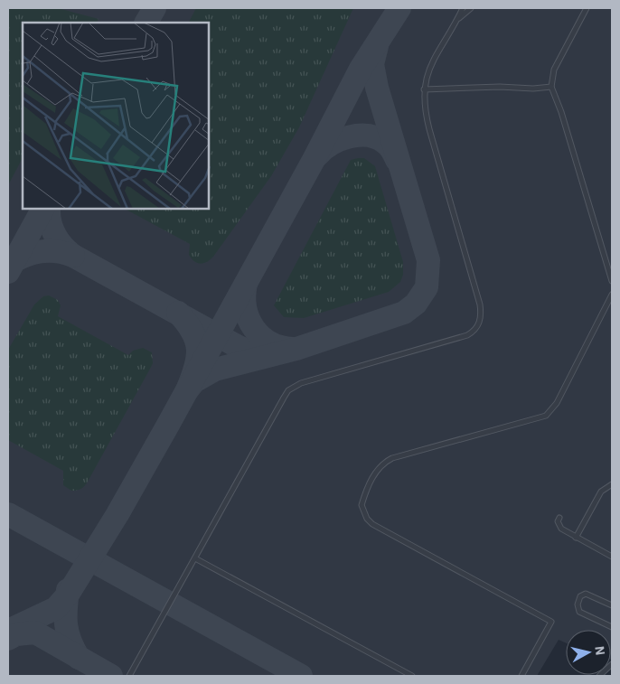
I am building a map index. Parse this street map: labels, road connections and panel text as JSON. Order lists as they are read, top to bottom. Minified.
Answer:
{"north":"right"}
